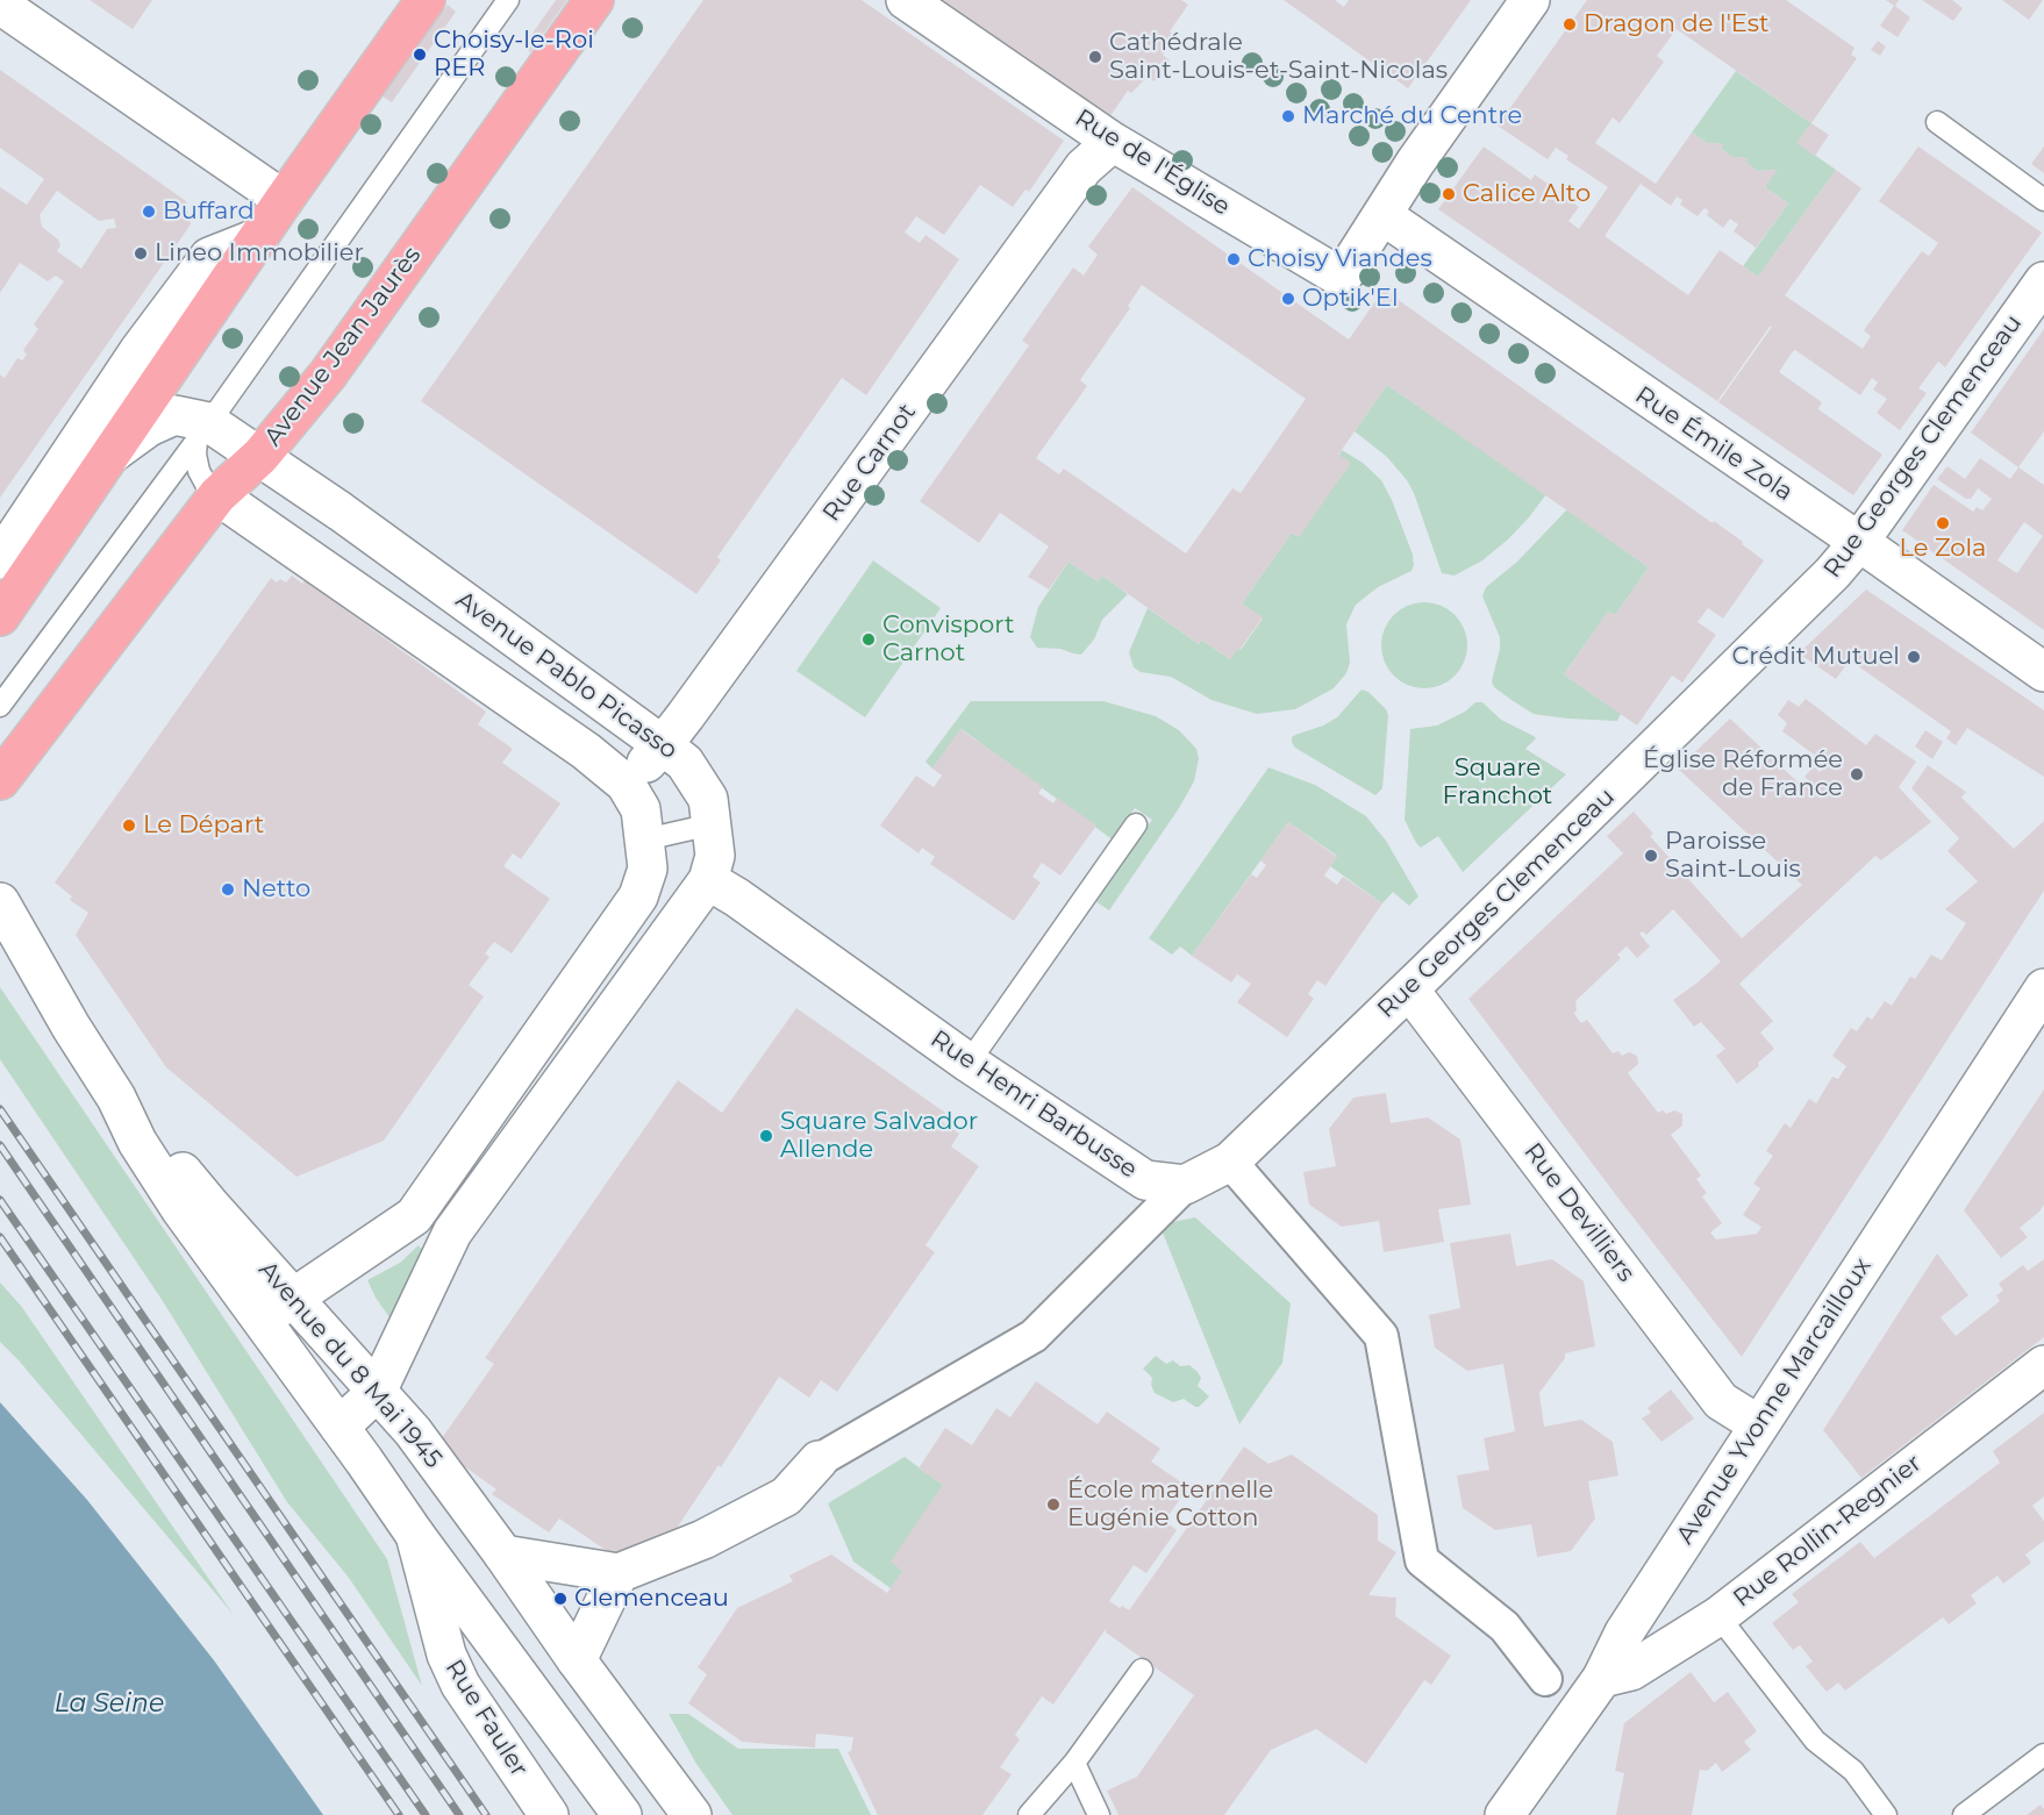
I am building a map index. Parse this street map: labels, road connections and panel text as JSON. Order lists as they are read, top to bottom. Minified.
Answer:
{"streets":{"main road":["Avenue Jean Jaurès"],"street":["Rue de l'Église","Rue Émile Zola","Rue Georges Clemenceau","Rue Carnot","Avenue Pablo Picasso","Rue Henri Barbusse","Rue Devilliers","Avenue du 8 Mai 1945","Avenue Yvonne Marcailloux","Rue Rollin-Regnier","Rue Fauler"]},"crossings":[["Rue de l'Église","Rue Émile Zola"],["Rue de l'Église","Rue Carnot"],["Avenue Jean Jaurès","Avenue Pablo Picasso"],["Rue Émile Zola","Rue Georges Clemenceau"],["Rue Georges Clemenceau","Rue Devilliers"],["Rue Carnot","Avenue Pablo Picasso"],["Avenue Pablo Picasso","Rue Henri Barbusse"],["Avenue Pablo Picasso","Avenue du 8 Mai 1945"],["Rue Devilliers","Avenue Yvonne Marcailloux"],["Avenue du 8 Mai 1945","Rue Fauler"],["Avenue Yvonne Marcailloux","Rue Rollin-Regnier"]],"water":["La Seine"],"parks":["Square Franchot"],"places":["Dragon de l'Est","Choisy-le-Roi RER","Cathédrale Saint-Louis-et-Saint-Nicolas","Marché du Centre","Calice Alto","Buffard","Lineo Immobilier","Choisy Viandes","Optik'El","Le Zola","Convisport Carnot","Crédit Mutuel","Église Réformée de France","Le Départ","Paroisse Saint-Louis","Netto","Square Salvador Allende","École maternelle Eugénie Cotton","Clemenceau"]}
